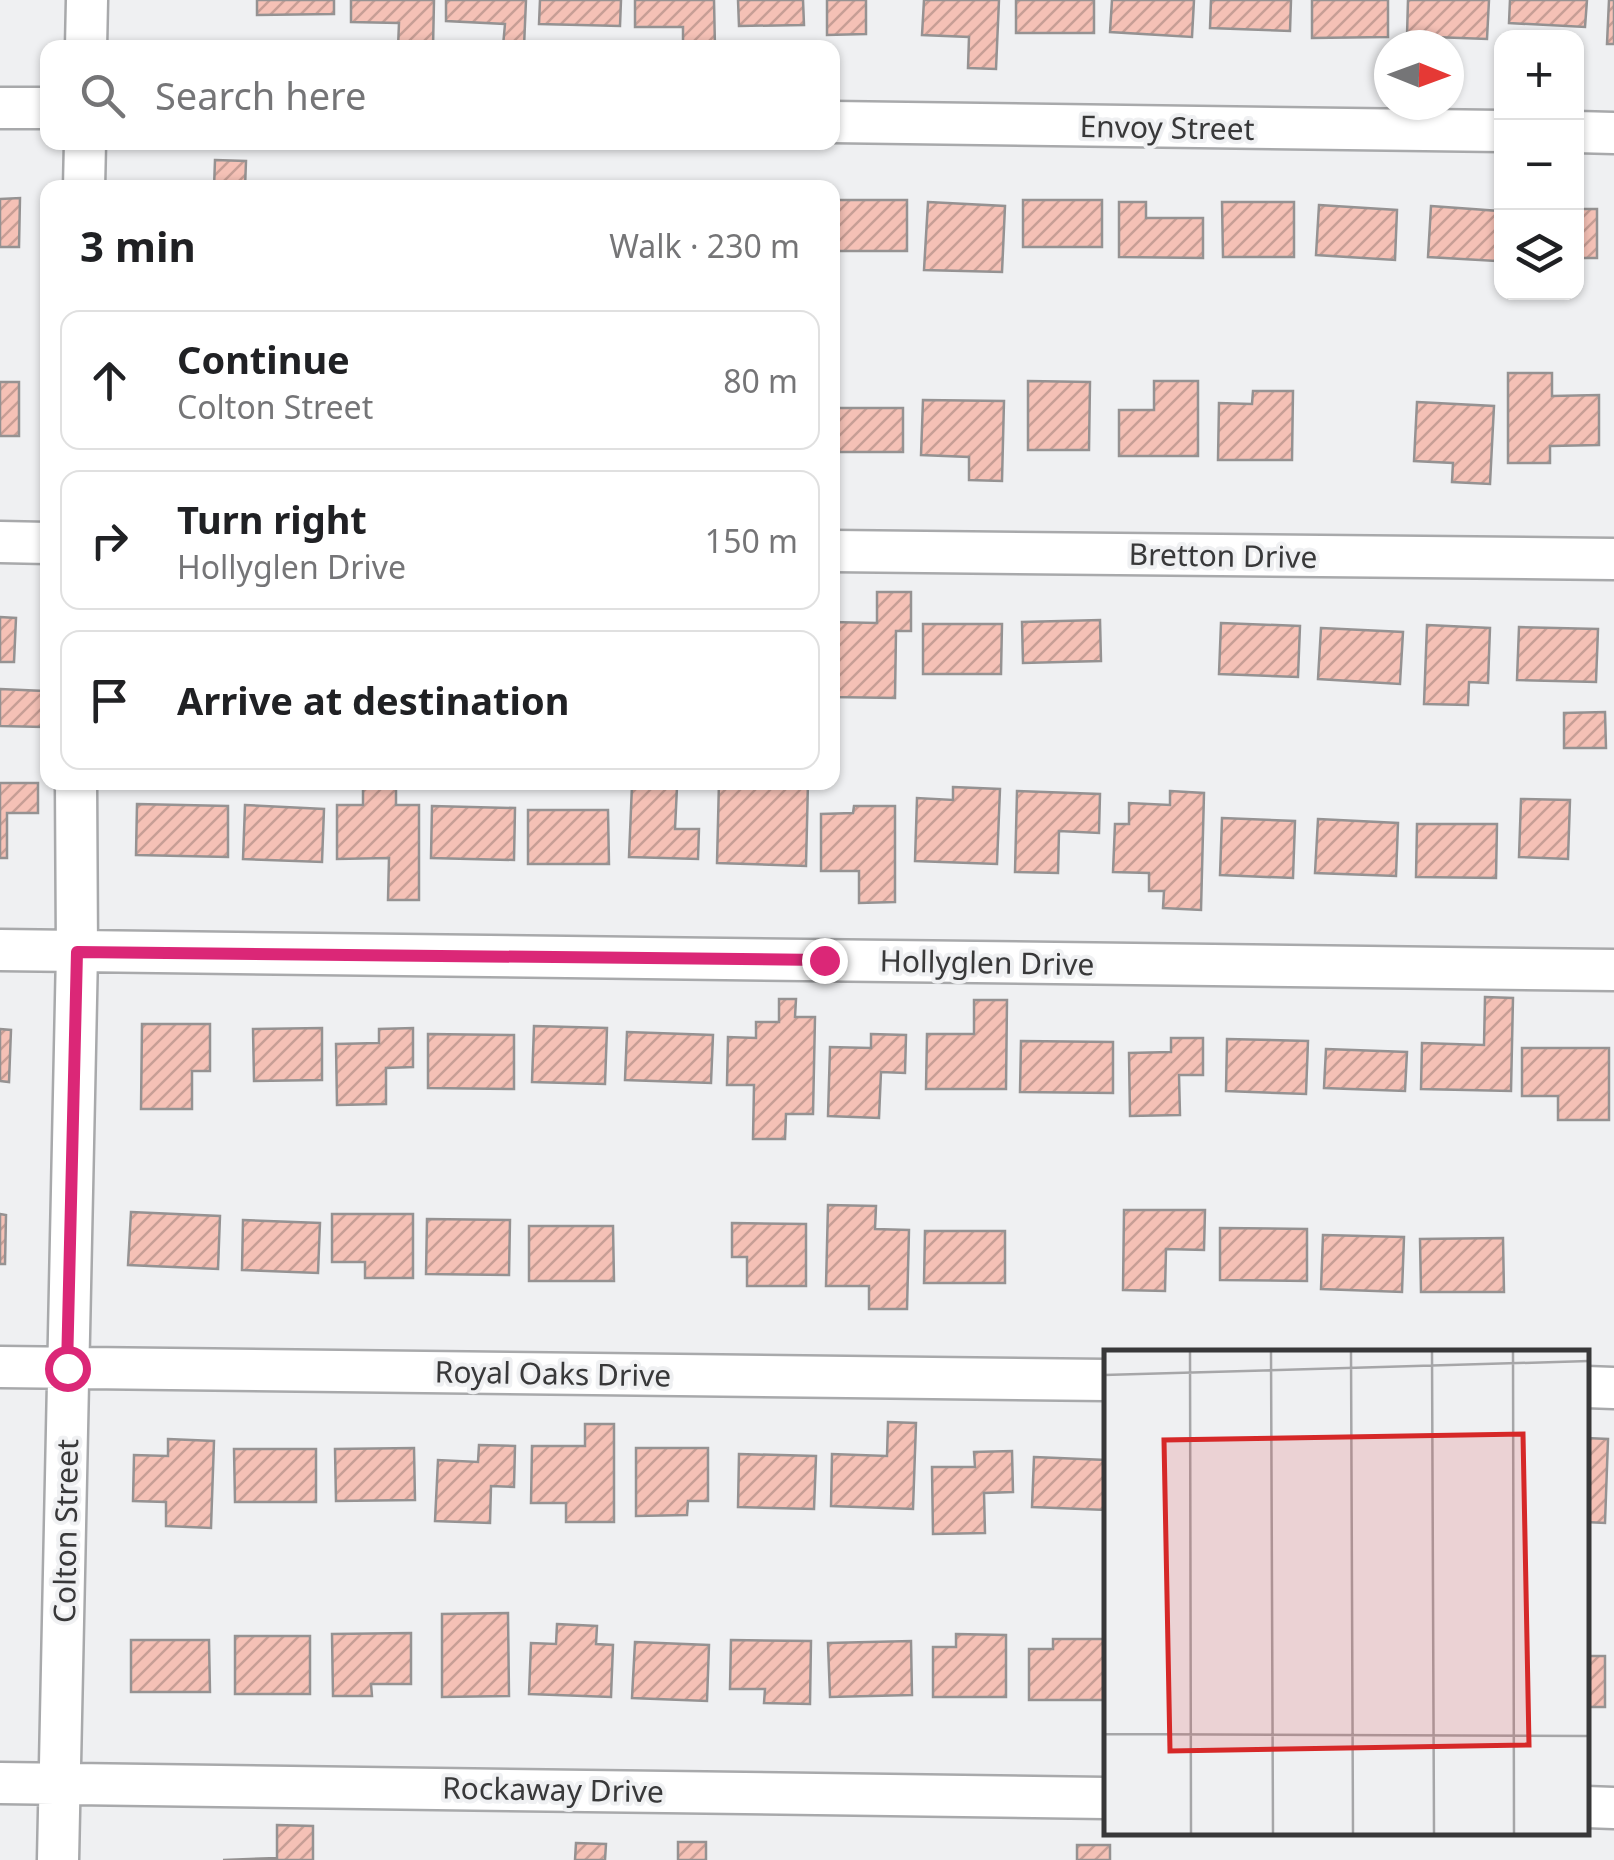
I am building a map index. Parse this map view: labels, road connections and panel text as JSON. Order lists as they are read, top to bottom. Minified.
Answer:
{"streets":{"street":["Envoy Street","Bretton Drive","Hollyglen Drive","Royal Oaks Drive","Colton Street","Rockaway Drive"]},"crossings":[["Hollyglen Drive","Colton Street"],["Royal Oaks Drive","Colton Street"],["Colton Street","Rockaway Drive"]],"north":"right","page":{"map_buttons":["+","−"],"search":"Search here","heading":["3 min","Walk · 230 m"],"list":[["Continue","Colton Street","80 m"],["Turn right","Hollyglen Drive","150 m"],"Arrive at destination"]}}
